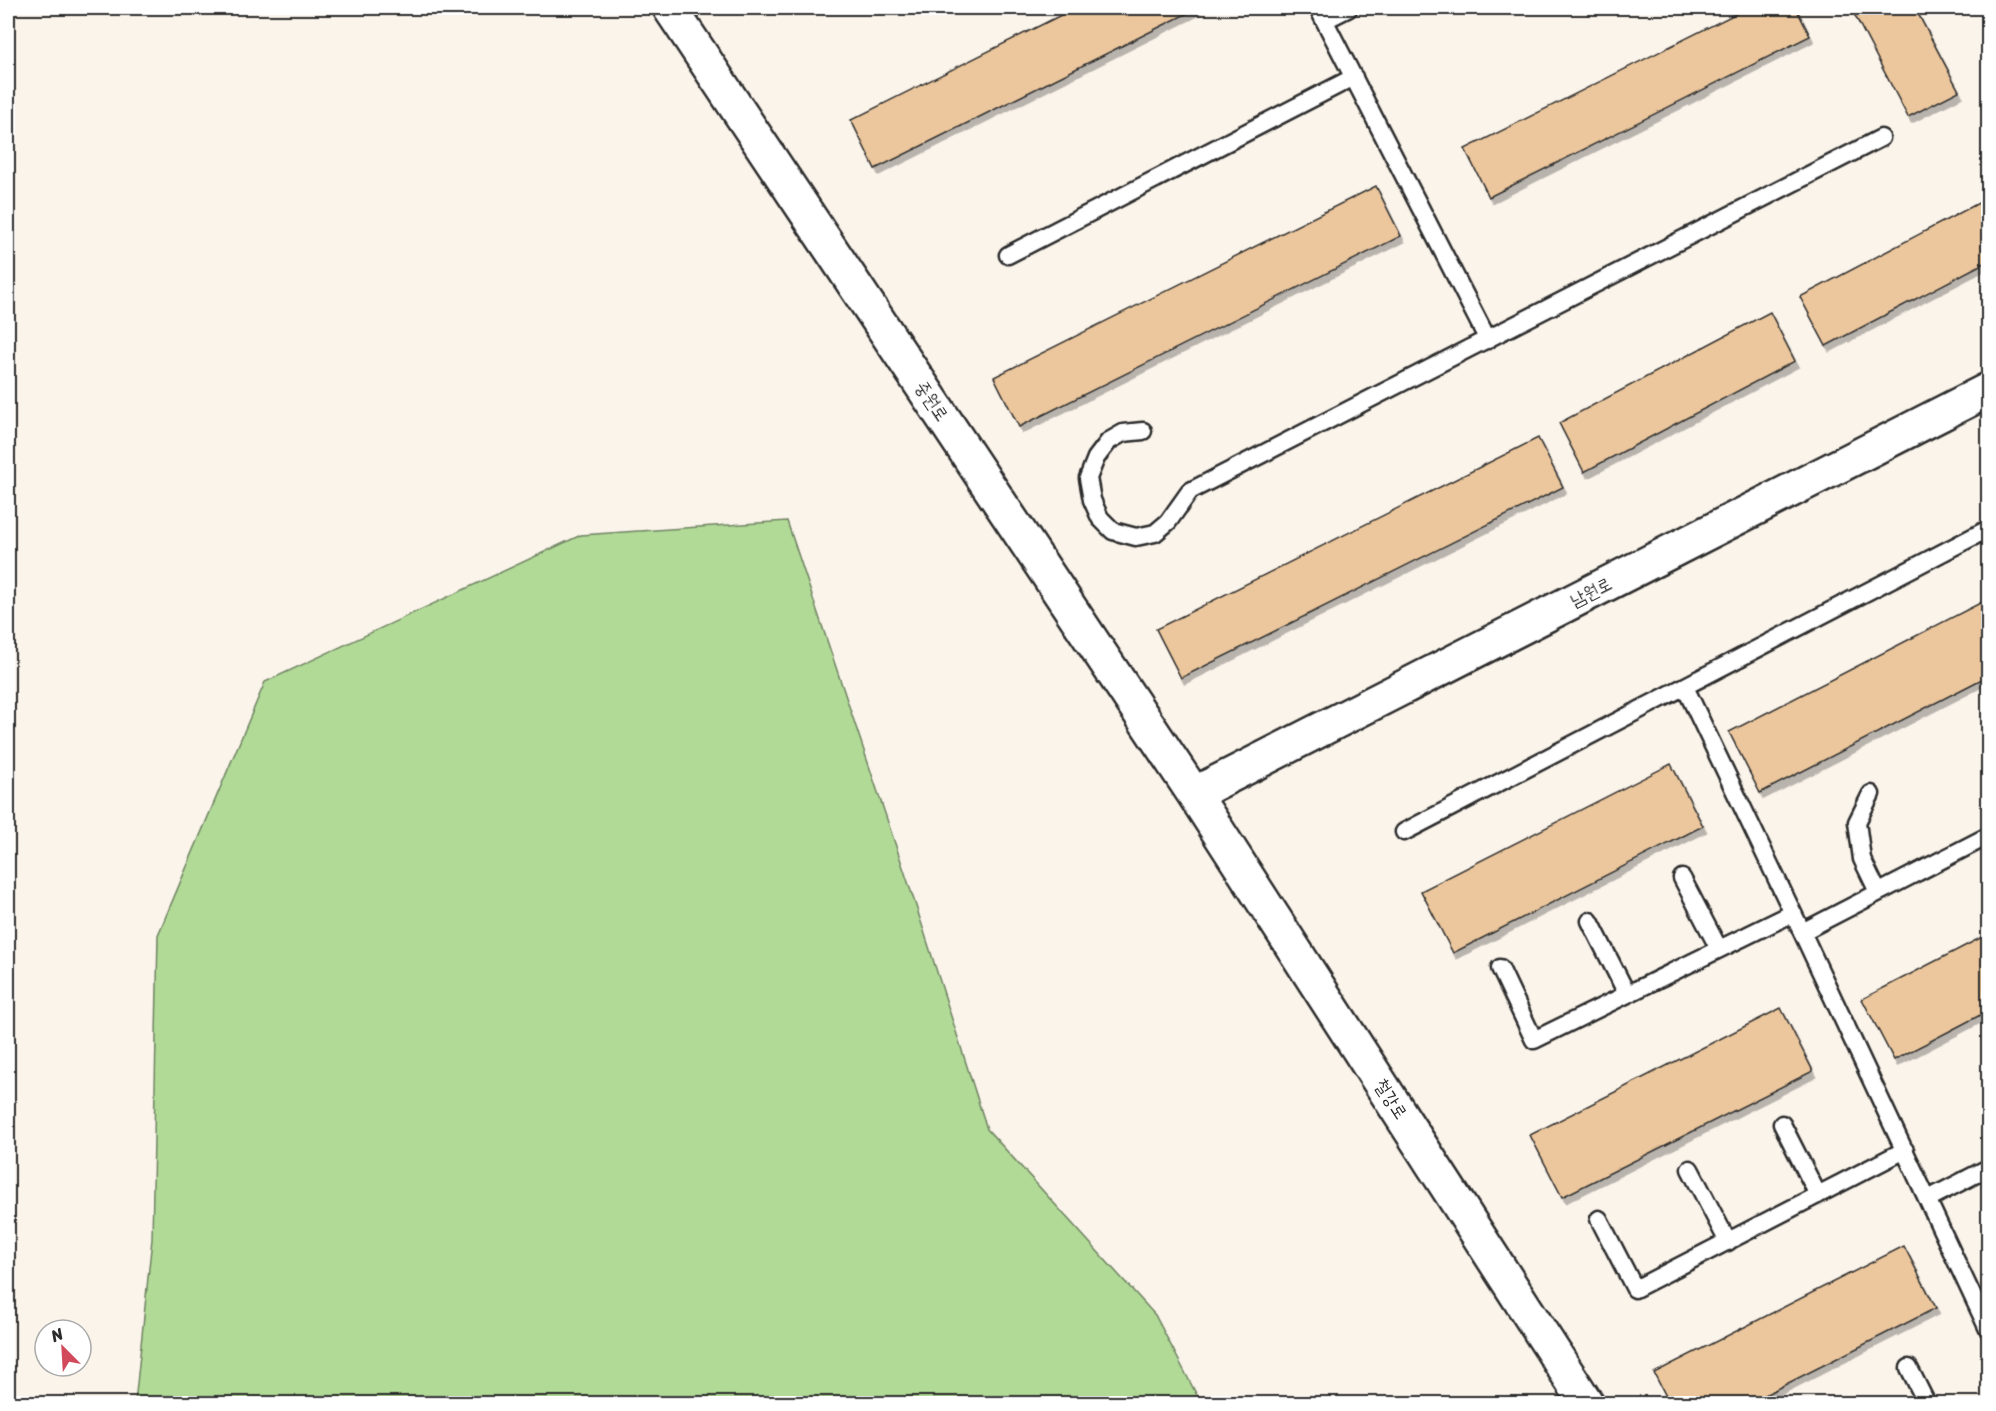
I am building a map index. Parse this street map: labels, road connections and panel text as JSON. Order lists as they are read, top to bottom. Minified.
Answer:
{"streets":{"street":["중원로","남원로","철강로"]},"crossings":[["중원로","남원로"],["중원로","철강로"],["남원로","철강로"]],"north":"top left"}
